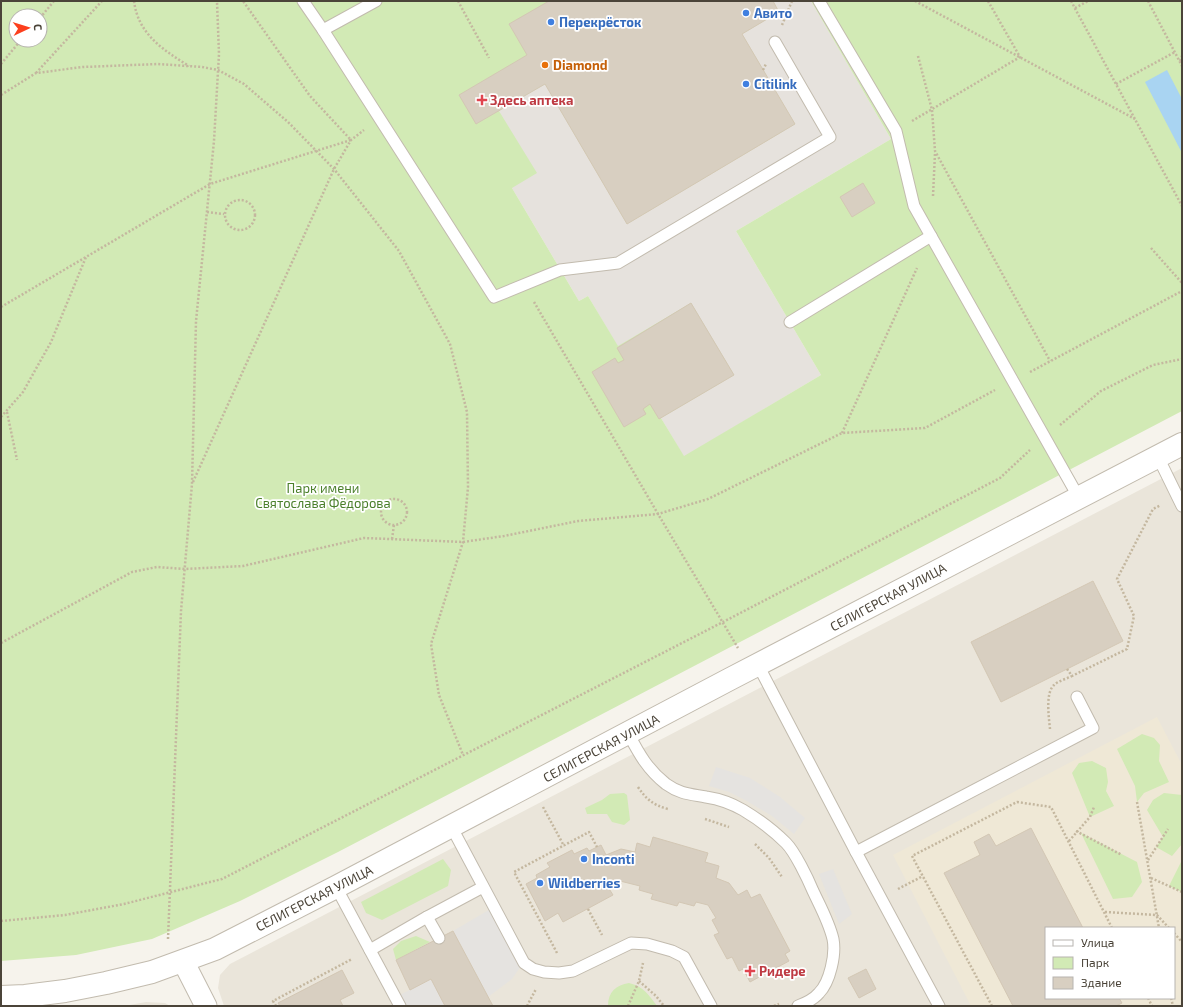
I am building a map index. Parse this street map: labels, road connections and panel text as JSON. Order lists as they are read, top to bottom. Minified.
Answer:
{"streets":{"street":["СЕЛИГЕРСКАЯ УЛИЦА"]},"parks":["Парк имени Святослава Фёдорова"],"places":{"other":["Авито","Перекрёсток","Diamond","Citilink","Inconti","Wildberries"],"health":["Здесь аптека","Ридере"]},"legend":["Улица","Парк","Здание"],"north":"right"}
